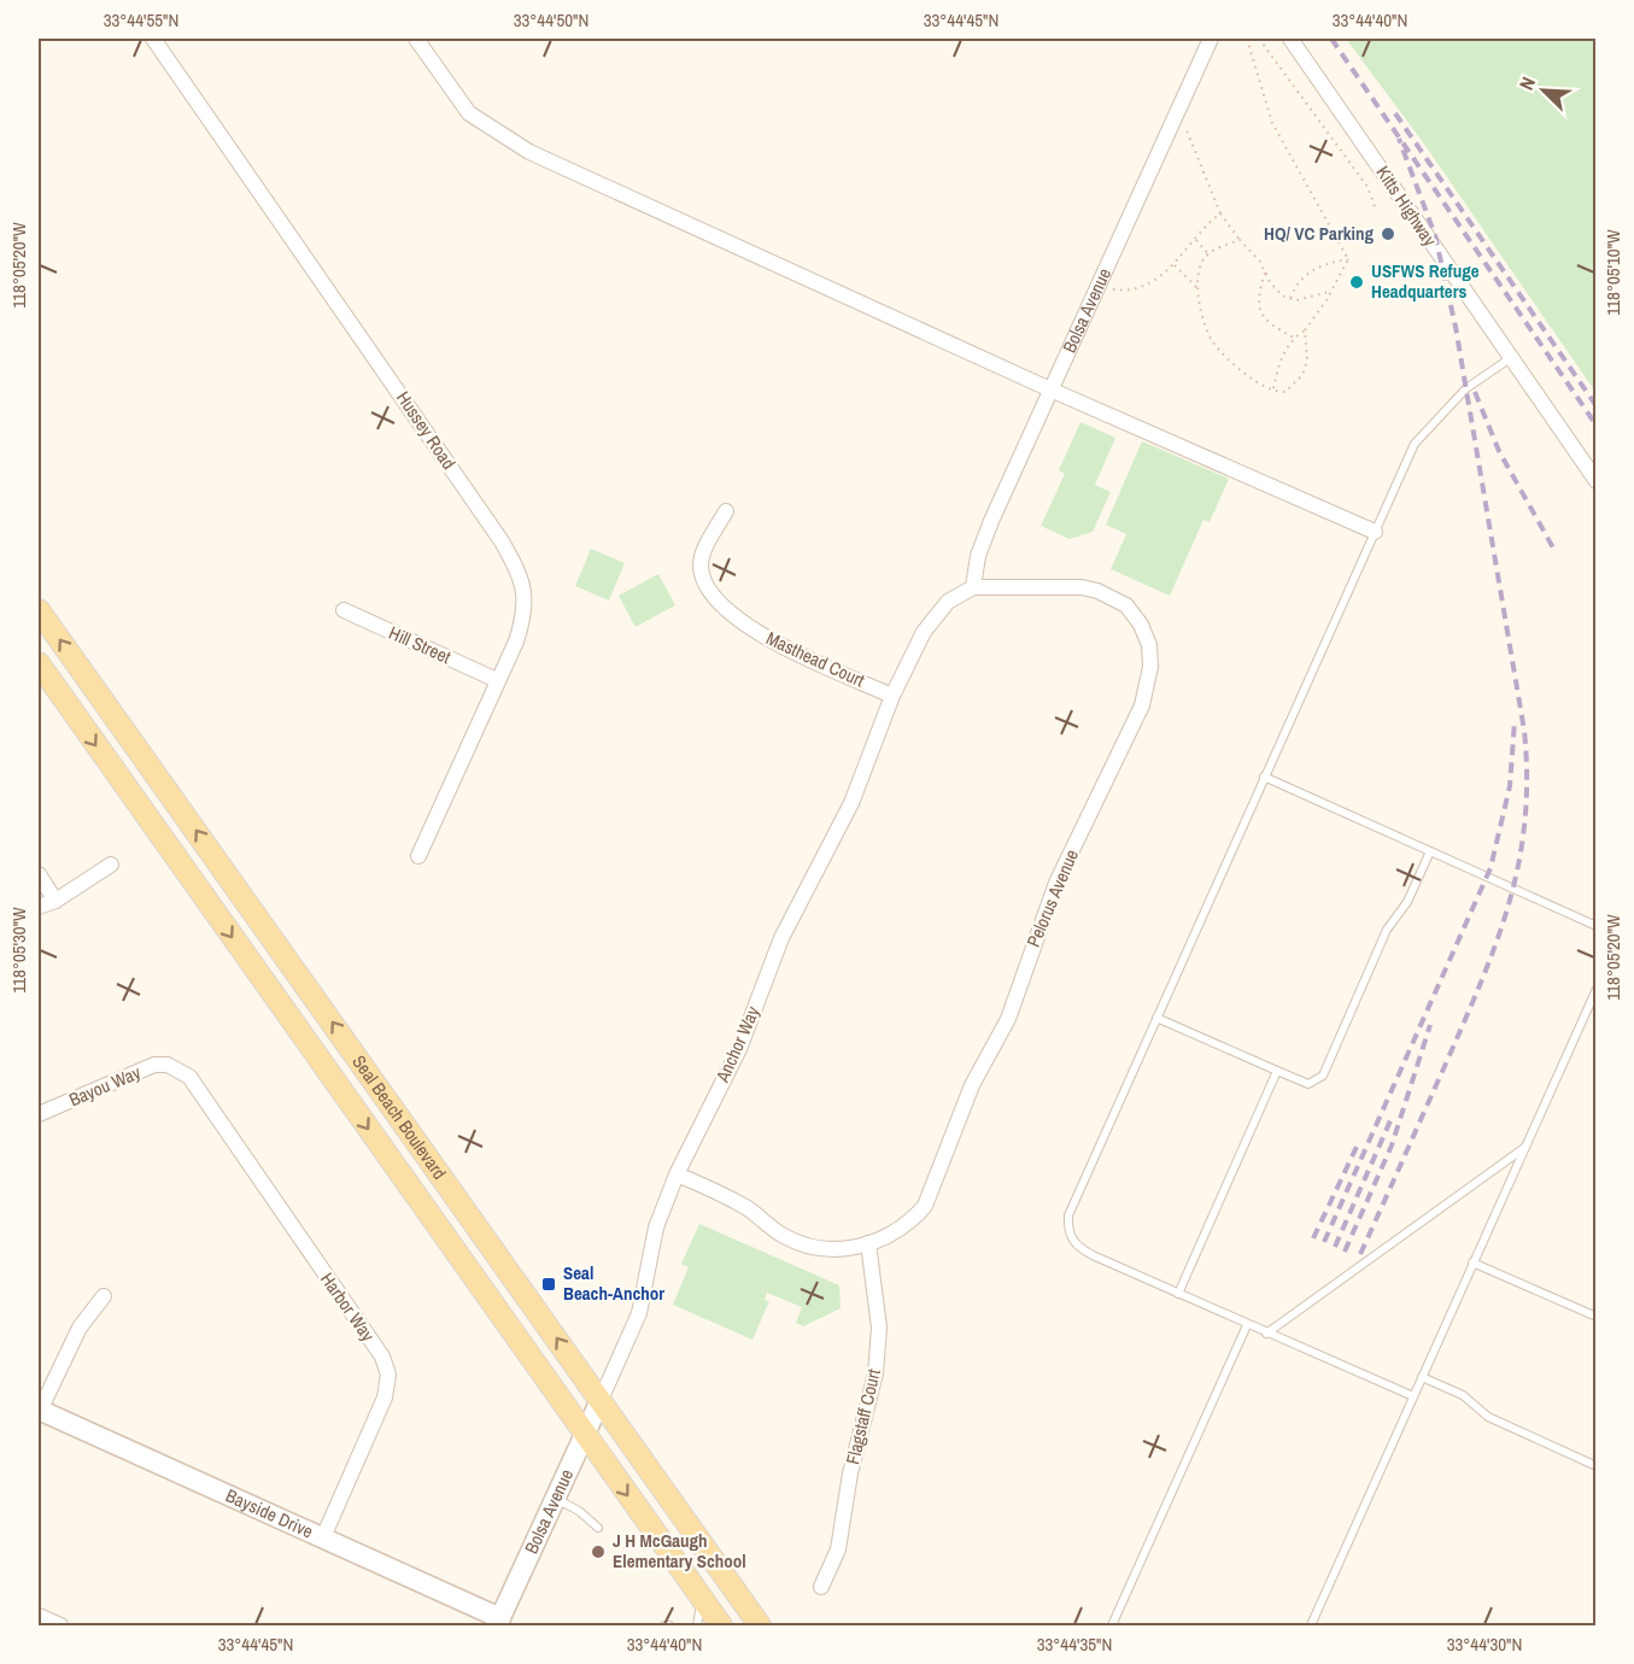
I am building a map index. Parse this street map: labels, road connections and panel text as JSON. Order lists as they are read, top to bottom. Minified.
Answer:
{"streets":{"main road":["Seal Beach Boulevard"],"street":["Kitts Highway","Bolsa Avenue","Hussey Road","Hill Street","Masthead Court","Pelorus Avenue","Anchor Way","Bayou Way","Harbor Way","Flagstaff Court","Bayside Drive"]},"crossings":[["Bolsa Avenue","Pelorus Avenue"],["Bolsa Avenue","Anchor Way"],["Bolsa Avenue","Seal Beach Boulevard"],["Bolsa Avenue","Bayside Drive"],["Hussey Road","Hill Street"],["Masthead Court","Anchor Way"],["Pelorus Avenue","Anchor Way"],["Pelorus Avenue","Flagstaff Court"],["Anchor Way","Seal Beach Boulevard"],["Bayou Way","Harbor Way"],["Harbor Way","Bayside Drive"]],"places":{"other":["HQ/ VC Parking","USFWS Refuge Headquarters","J H McGaugh Elementary School"],"transit":["Seal Beach-Anchor"]},"north":"top left","coordinates":["33°44'55\"N","33°44'50\"N","33°44'45\"N","33°44'40\"N","118°05'20\"W","118°05'10\"W","118°05'30\"W","33°44'35\"N","33°44'30\"N"]}
